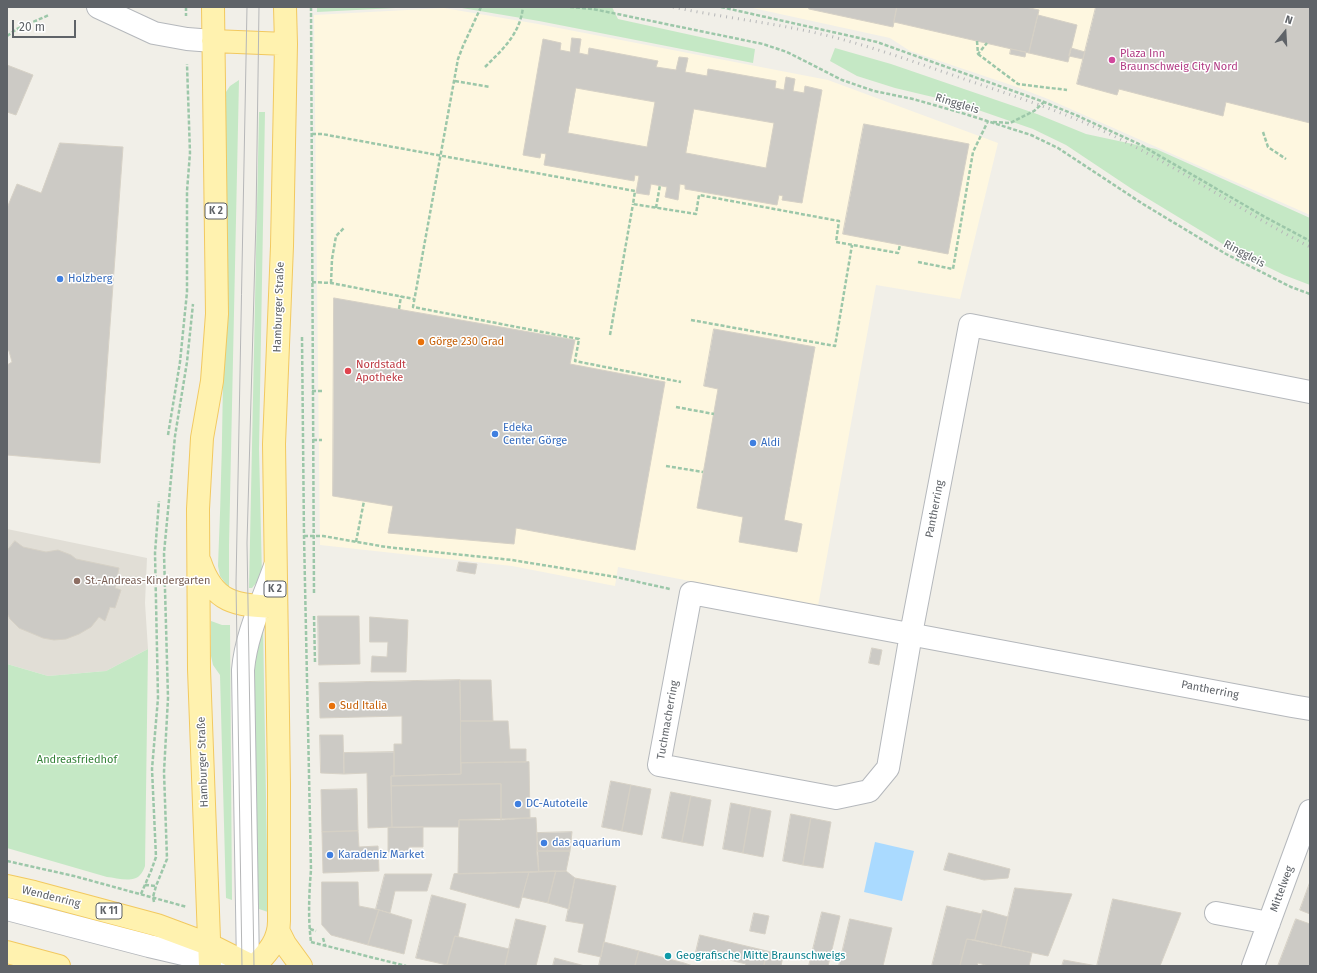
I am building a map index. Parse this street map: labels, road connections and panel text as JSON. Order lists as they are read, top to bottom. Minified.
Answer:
{"streets":{"main road":["K 2","Hamburger Straße","Wendenring","K 11"],"street":["Pantherring","Tuchmacherring","Mittelweg"],"path":["Ringgleis"]},"crossings":[["K 2","Hamburger Straße"],["K 2","K 11"],["Hamburger Straße","Wendenring"],["Hamburger Straße","K 11"],["Pantherring","Tuchmacherring"],["Wendenring","K 11"]],"parks":["Andreasfriedhof"],"places":["Plaza Inn Braunschweig City Nord","Holzberg","Görge 230 Grad","Nordstadt Apotheke","Edeka Center Görge","Aldi","St.-Andreas-Kindergarten","Sud Italia","DC-Autoteile","das aquarium","Karadeniz Market","Geografische Mitte Braunschweigs"],"scale_bar":"20 m","north":"top"}
